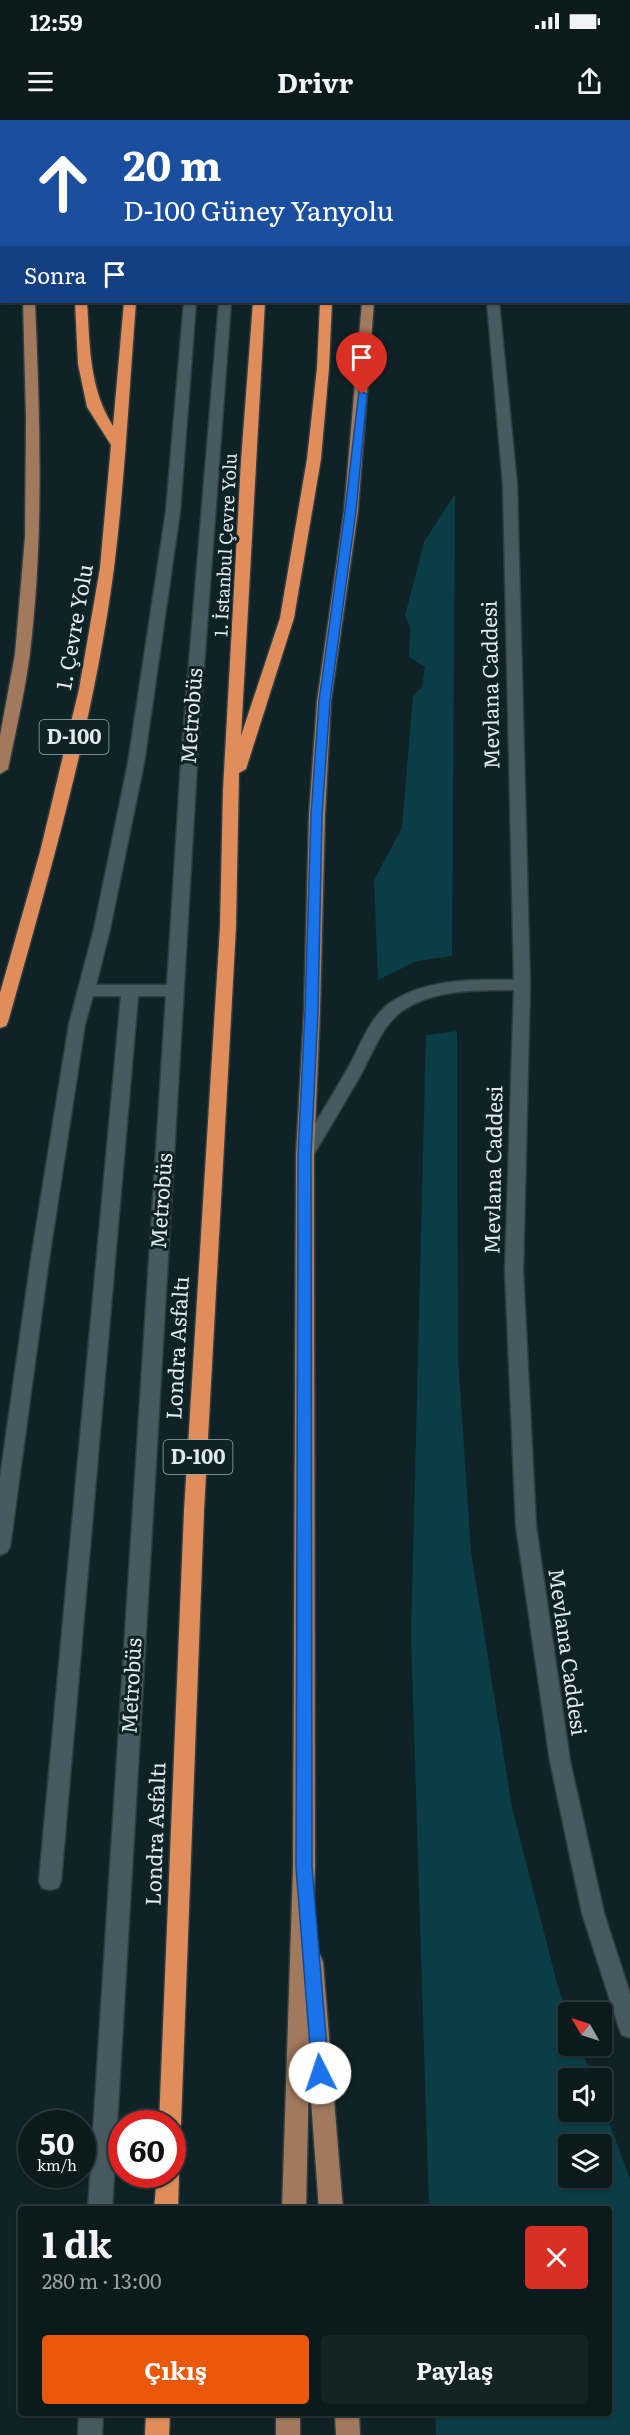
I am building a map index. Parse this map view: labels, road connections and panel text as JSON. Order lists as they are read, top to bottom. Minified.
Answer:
{"streets":{"highway":["1. İstanbul Çevre Yolu","1. Çevre Yolu","D-100","Londra Asfaltı"],"main road":["Mevlana Caddesi","Metrobüs"]},"crossings":[["1. İstanbul Çevre Yolu","Londra Asfaltı"]],"north":"top left","page":{"status":"12:59","header":"Drivr","turn":["20 m","D-100 Güney Yanyolu"],"then":"Sonra","speed":"50 km/h","limit":"60","heading":["1 dk","280 m · 13:00"],"buttons":["Çıkış","Paylaş"]}}
